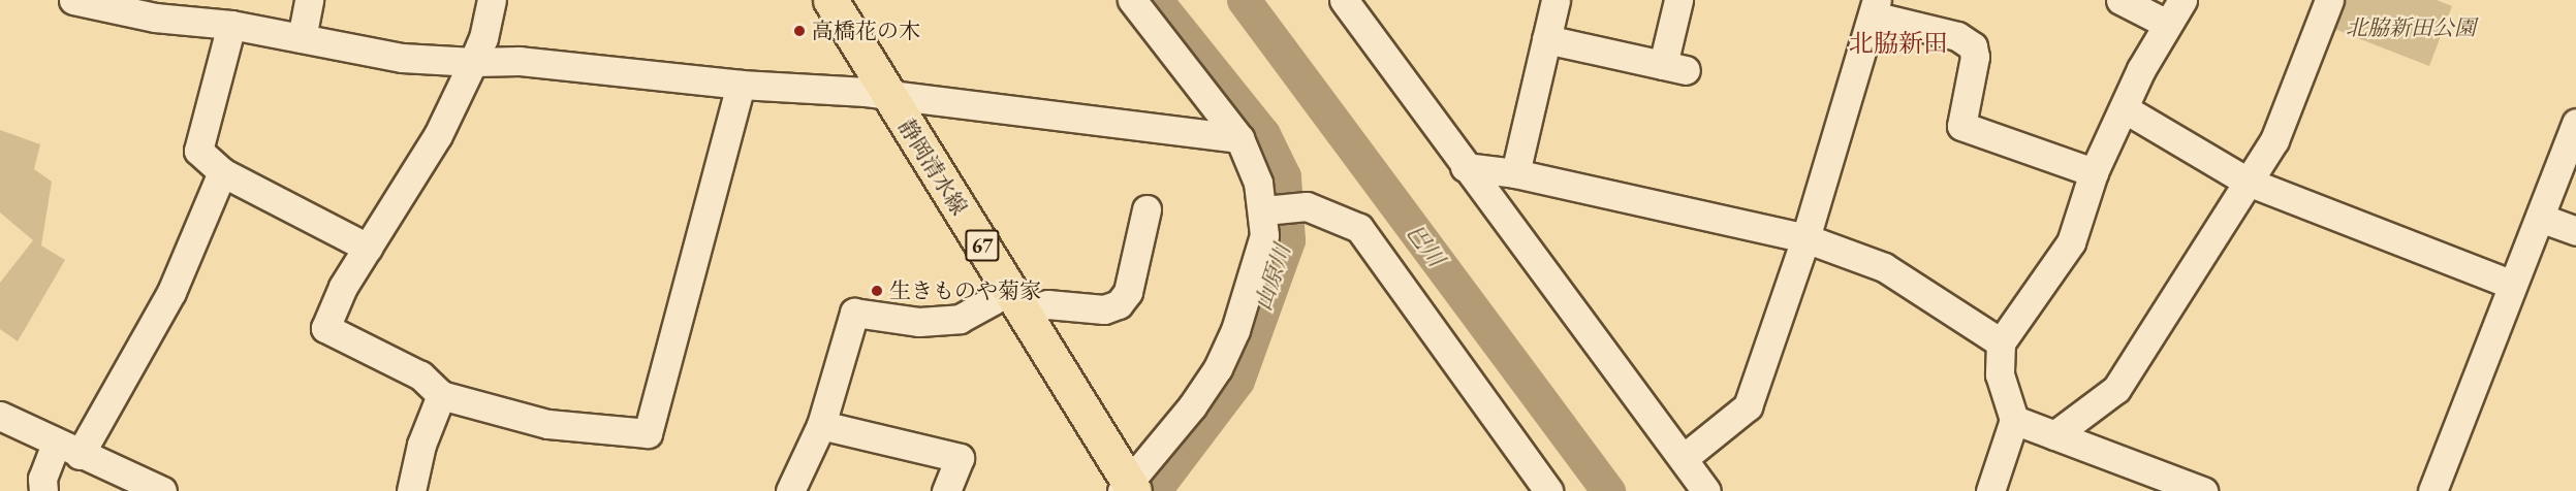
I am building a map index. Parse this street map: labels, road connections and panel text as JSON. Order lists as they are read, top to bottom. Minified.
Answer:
{"streets":{"main road":["静岡清水線","67"]},"districts":["北脇新田"],"water":["巴川","山原川"],"parks":["北脇新田公園"],"places":["高橋花の木","生きものや菊家"]}
